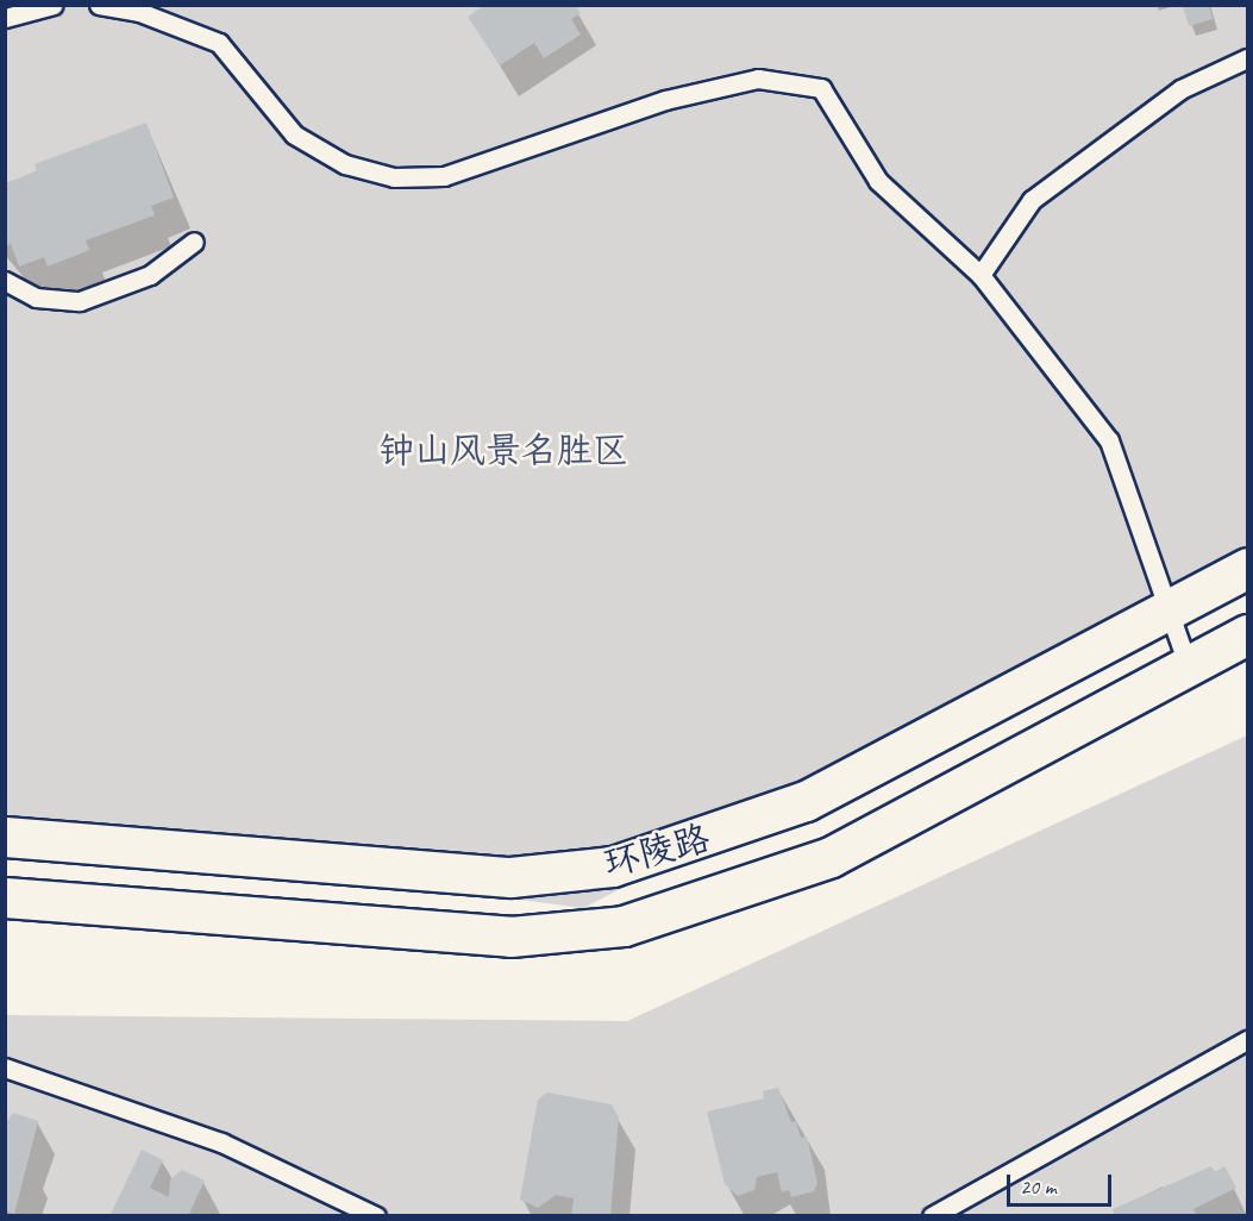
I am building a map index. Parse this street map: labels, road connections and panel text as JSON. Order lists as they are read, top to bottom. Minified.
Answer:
{"streets":{"main road":["环陵路"]},"parks":["钟山风景名胜区"],"scale_bar":"20 m"}
